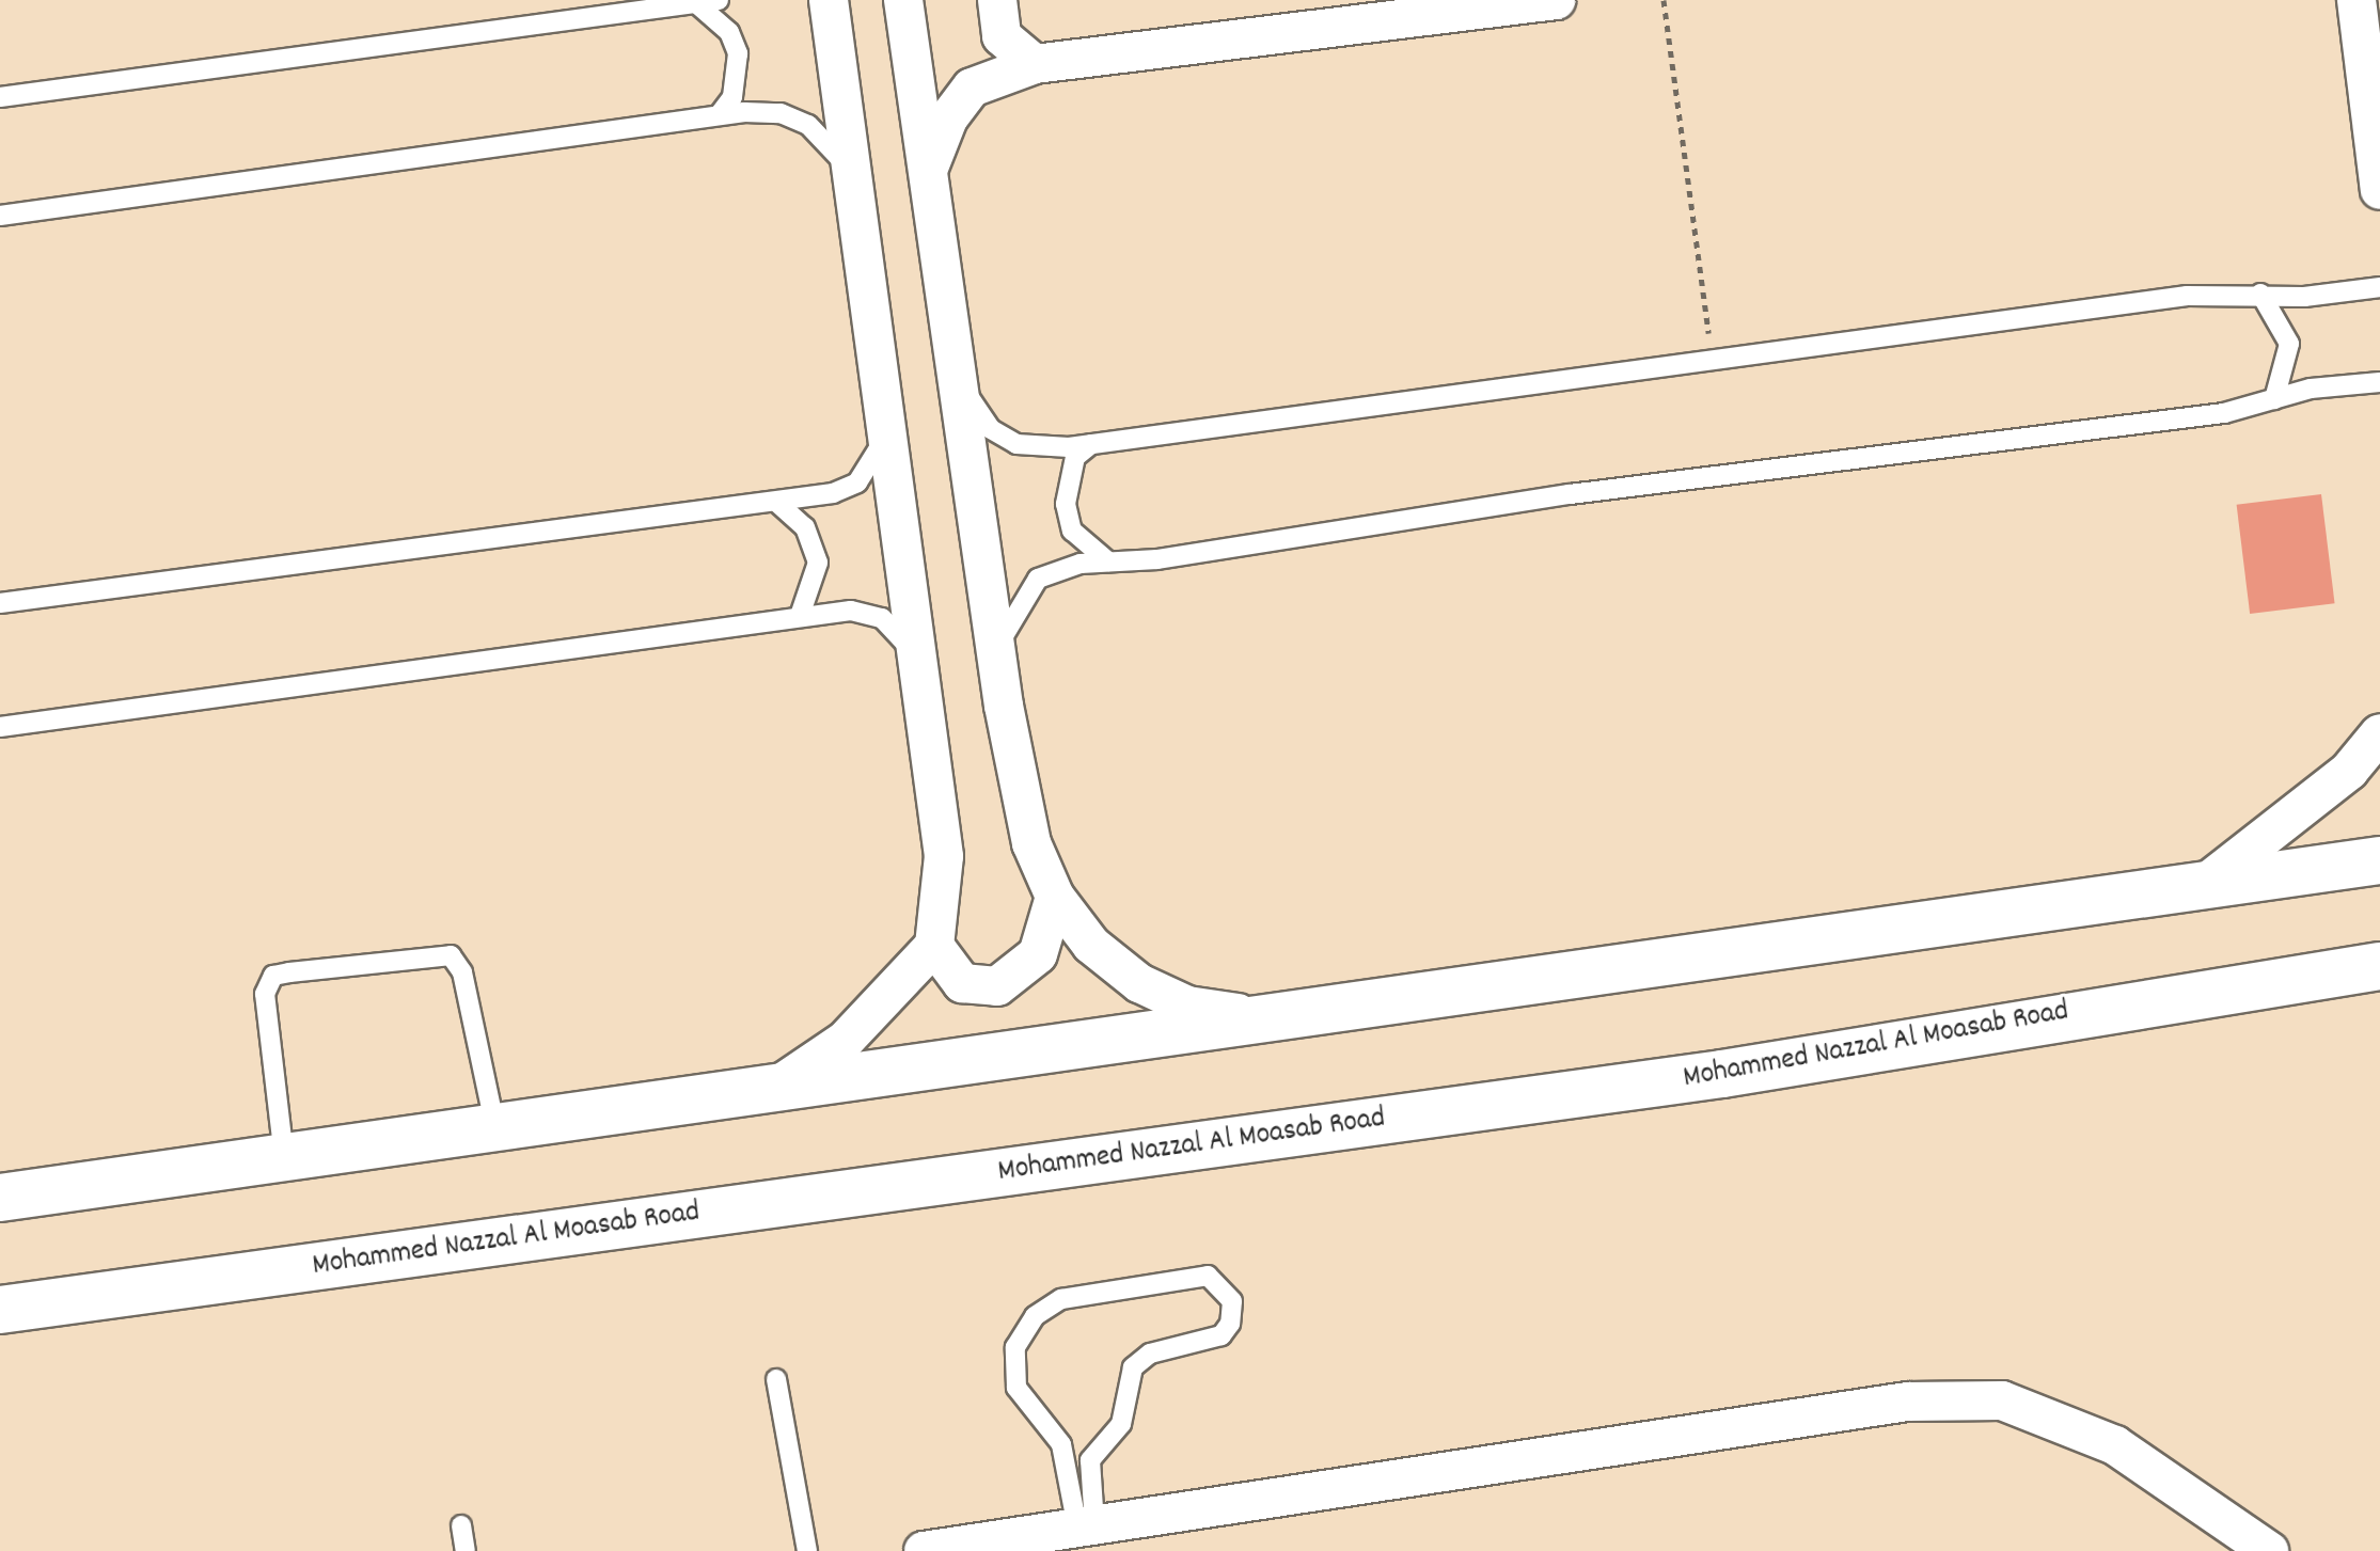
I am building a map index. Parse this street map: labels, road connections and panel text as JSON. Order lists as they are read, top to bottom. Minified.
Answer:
{"streets":{"street":["Mohammed Nazzal Al Moasab Road"]}}
